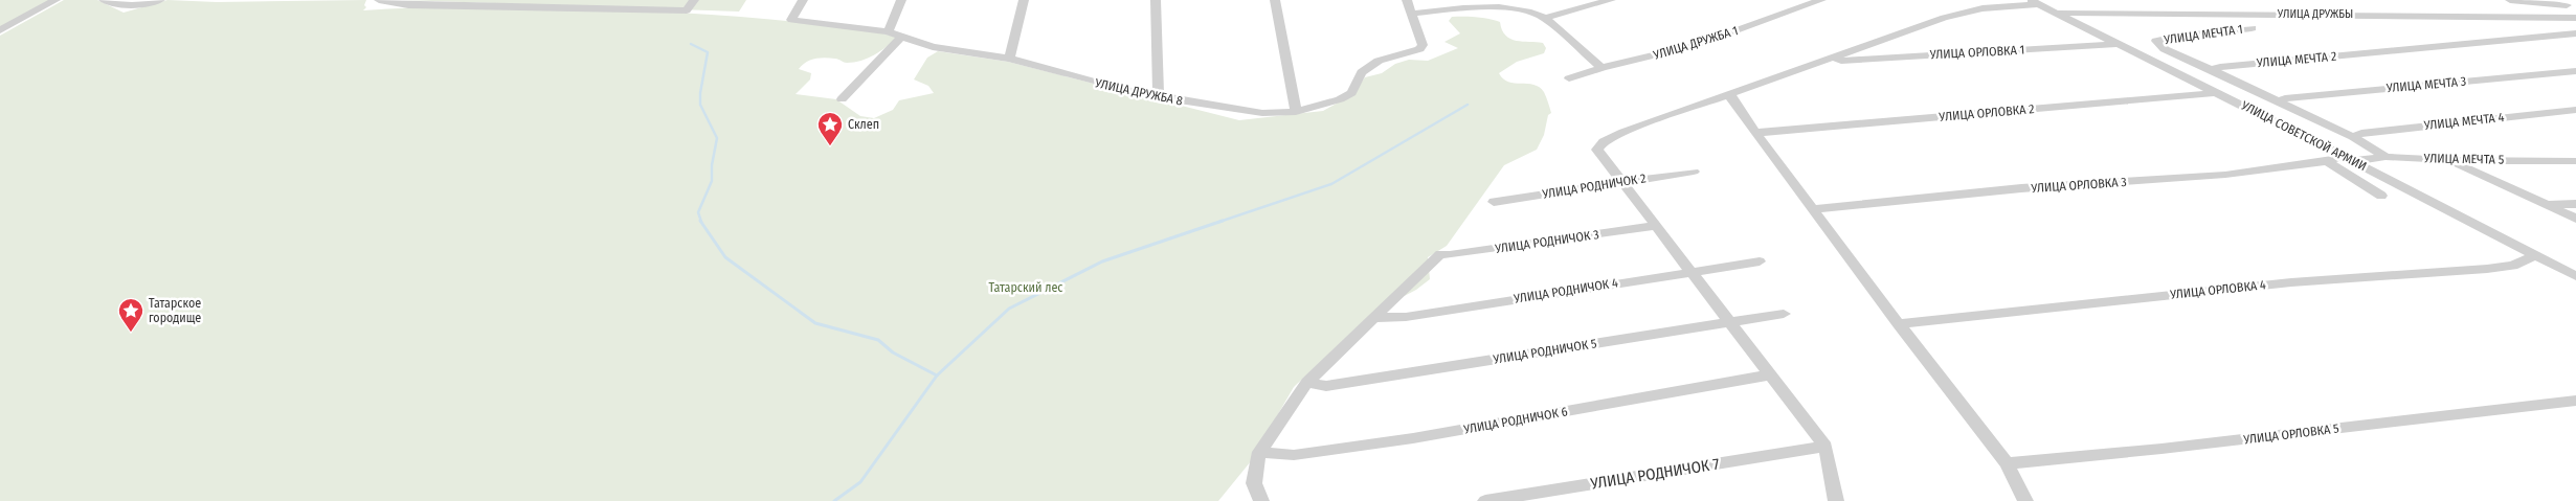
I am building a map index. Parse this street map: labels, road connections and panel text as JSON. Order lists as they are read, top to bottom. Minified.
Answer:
{"streets":{"street":["УЛИЦА ДРУЖБЫ","УЛИЦА МЕЧТА 1","УЛИЦА ДРУЖБА 1","УЛИЦА ОРЛОВКА 1","УЛИЦА МЕЧТА 2","УЛИЦА МЕЧТА 3","УЛИЦА ДРУЖБА 8","УЛИЦА ОРЛОВКА 2","УЛИЦА МЕЧТА 4","УЛИЦА СОВЕТСКОЙ АРМИИ","УЛИЦА МЕЧТА 5","УЛИЦА ОРЛОВКА 3","УЛИЦА РОДНИЧОК 2","УЛИЦА РОДНИЧОК 3","УЛИЦА ОРЛОВКА 4","УЛИЦА РОДНИЧОК 4","УЛИЦА РОДНИЧОК 5","УЛИЦА РОДНИЧОК 6","УЛИЦА ОРЛОВКА 5","УЛИЦА РОДНИЧОК 7"]},"crossings":[["УЛИЦА ДРУЖБЫ","УЛИЦА СОВЕТСКОЙ АРМИИ"],["УЛИЦА МЕЧТА 1","УЛИЦА МЕЧТА 2"],["УЛИЦА ОРЛОВКА 1","УЛИЦА СОВЕТСКОЙ АРМИИ"],["УЛИЦА ОРЛОВКА 2","УЛИЦА СОВЕТСКОЙ АРМИИ"],["УЛИЦА СОВЕТСКОЙ АРМИИ","УЛИЦА МЕЧТА 5"],["УЛИЦА СОВЕТСКОЙ АРМИИ","УЛИЦА ОРЛОВКА 3"],["УЛИЦА СОВЕТСКОЙ АРМИИ","УЛИЦА ОРЛОВКА 4"],["УЛИЦА МЕЧТА 5","УЛИЦА ОРЛОВКА 3"],["УЛИЦА РОДНИЧОК 3","УЛИЦА РОДНИЧОК 4"]],"parks":["Татарский лес"],"places":{"place":["Склеп","Татарское городище"]}}
